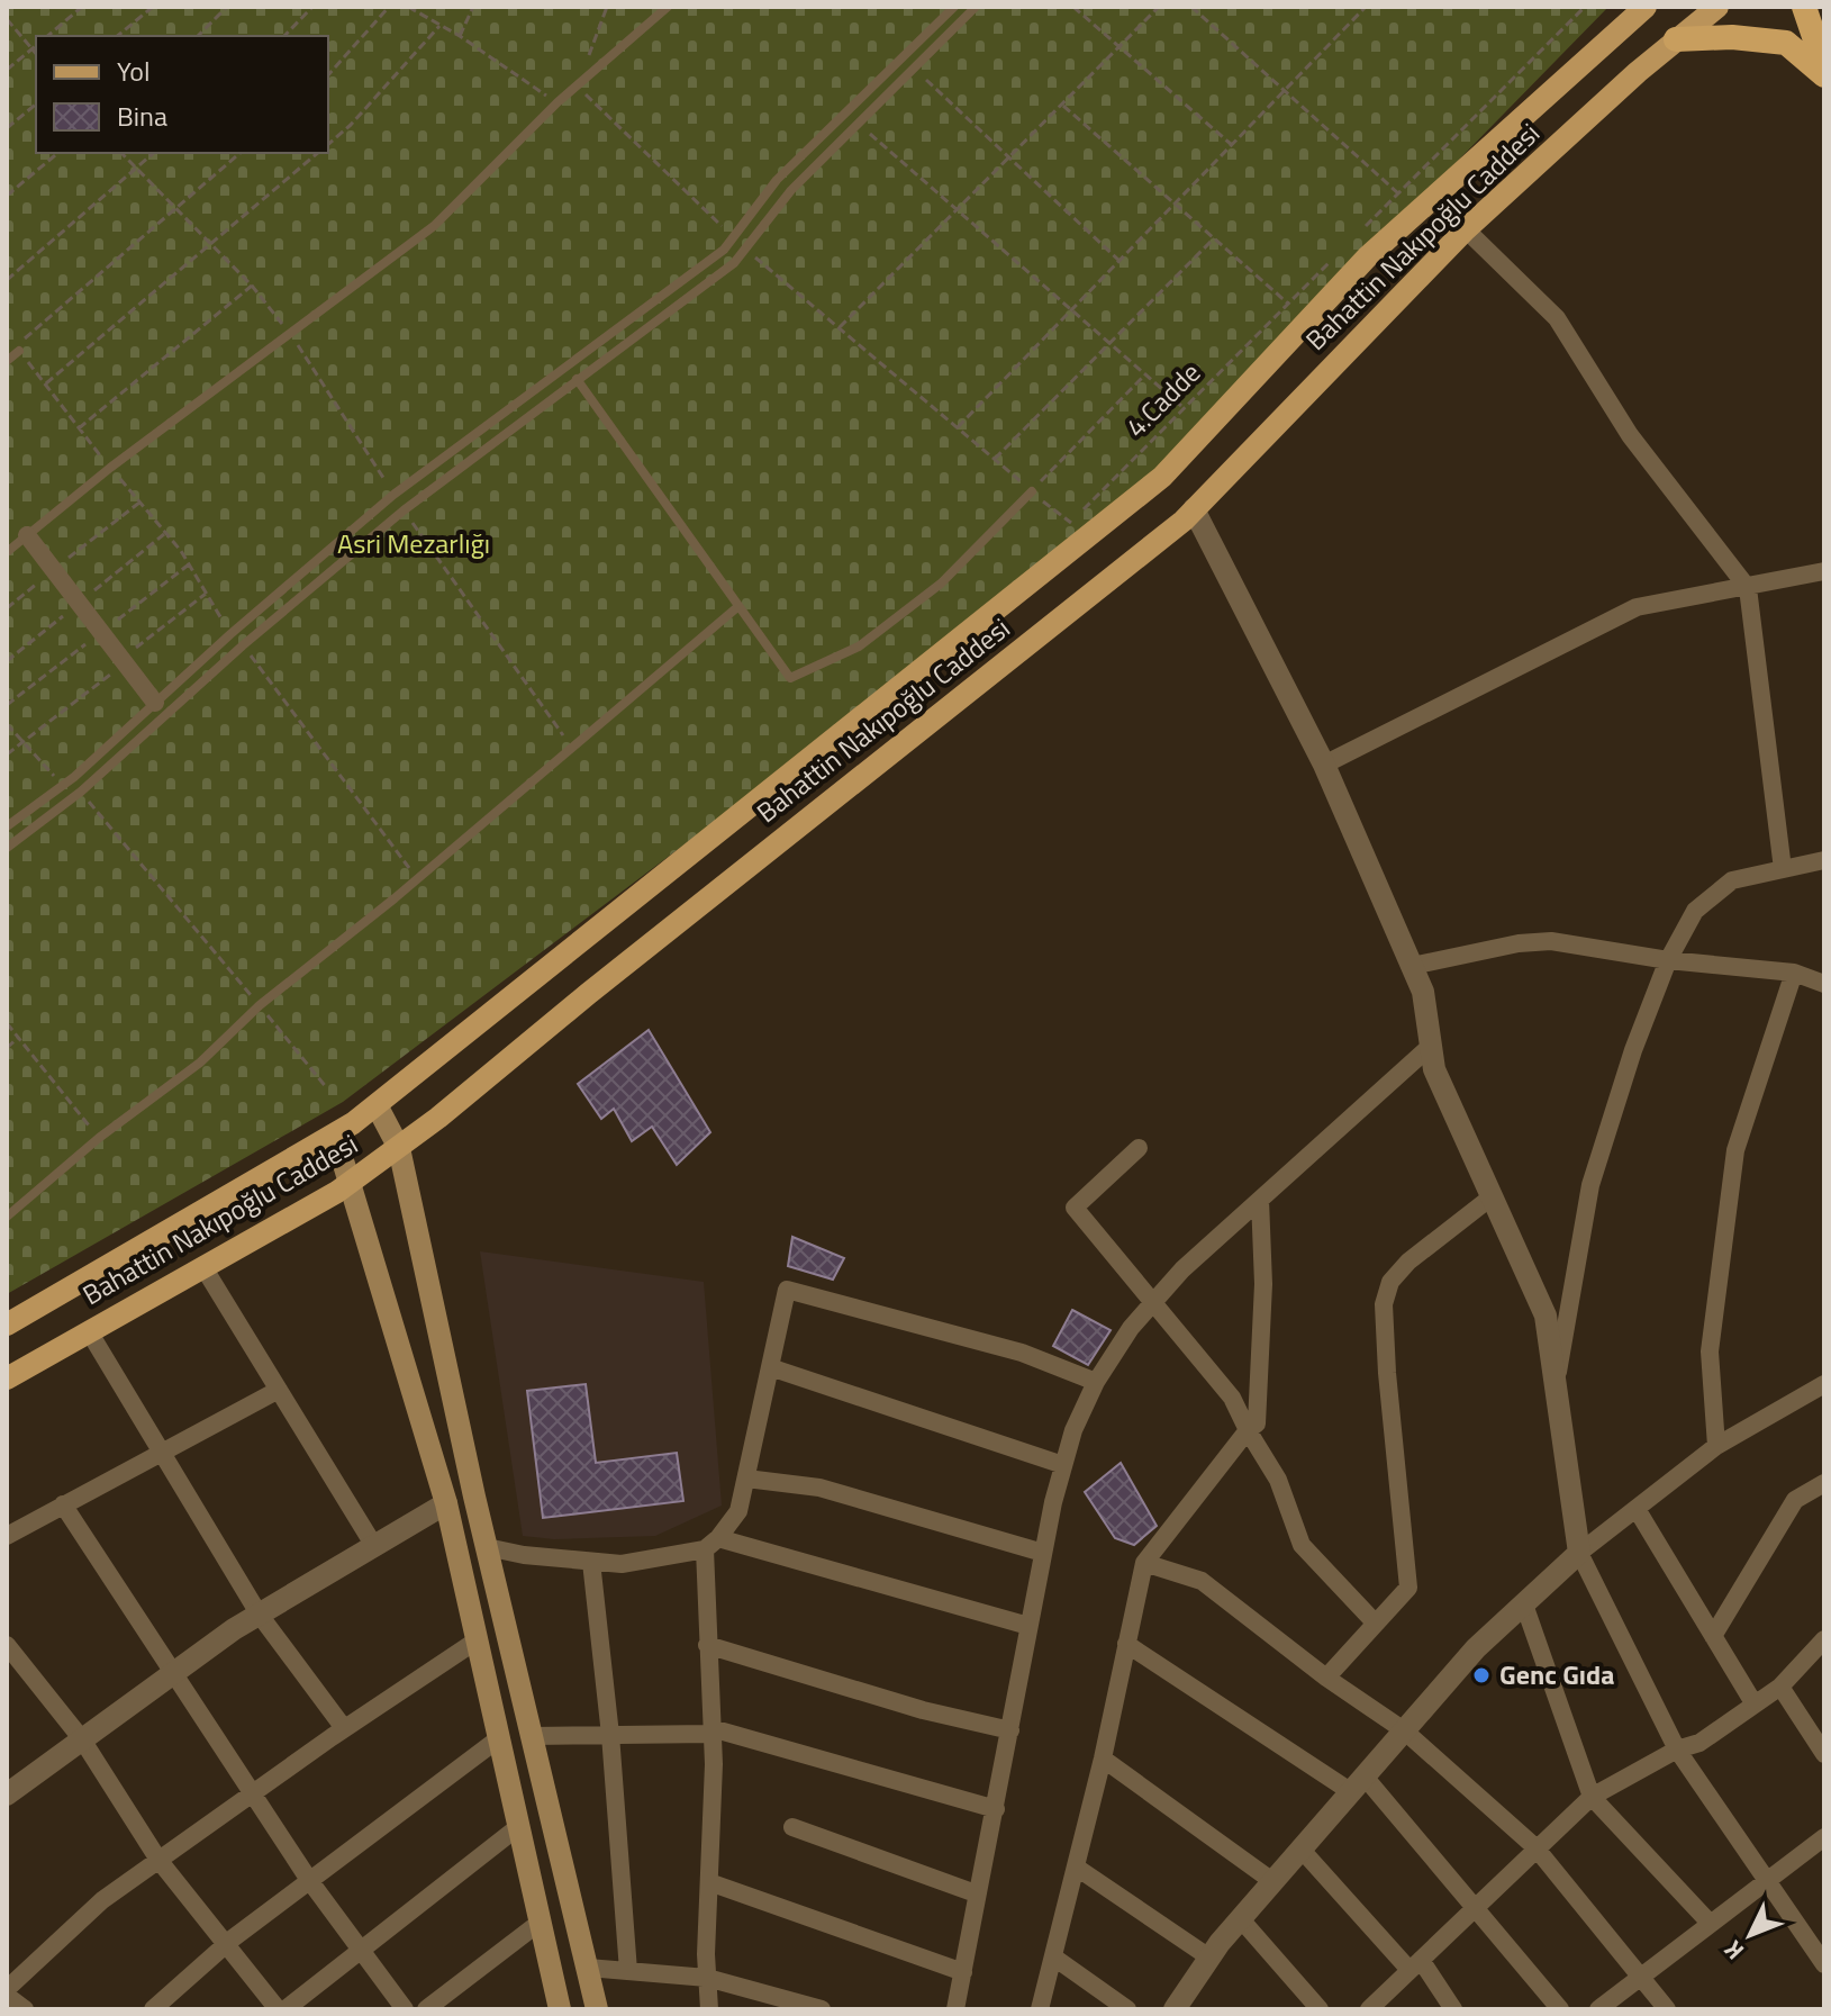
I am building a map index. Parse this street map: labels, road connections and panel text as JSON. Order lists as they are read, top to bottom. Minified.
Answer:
{"streets":{"main road":["Bahattin Nakıpoğlu Caddesi"],"path":["4.Cadde"]},"parks":["Asri Mezarlığı"],"places":["Genc Gıda"],"legend":["Yol","Bina"],"north":"bottom left"}
